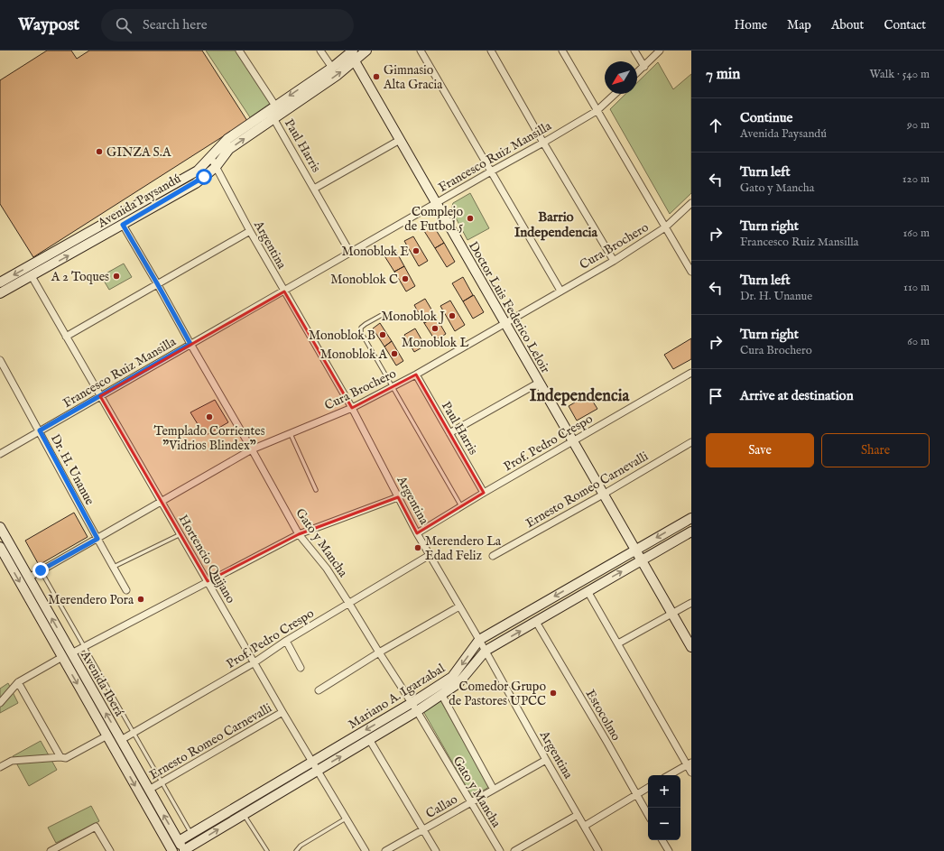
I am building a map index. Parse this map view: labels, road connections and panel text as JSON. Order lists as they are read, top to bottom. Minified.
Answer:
{"streets":{"main road":["Avenida Paysandú","Doctor Luis Federico Leloir","Avenida Iberá","Mariano A. Igarzabal"],"street":["Paul Harris","Francesco Ruiz Mansilla","Argentina","Cura Brochero","Prof. Pedro Crespo","Dr. H. Unanue","Ernesto Romeo Carnevalli","Gato y Mancha","Hortencio Quijano","Estocolmo","Callao"]},"crossings":[["Paul Harris","Francesco Ruiz Mansilla"],["Paul Harris","Avenida Paysandú"],["Paul Harris","Cura Brochero"],["Paul Harris","Prof. Pedro Crespo"],["Francesco Ruiz Mansilla","Argentina"],["Francesco Ruiz Mansilla","Doctor Luis Federico Leloir"],["Francesco Ruiz Mansilla","Dr. H. Unanue"],["Francesco Ruiz Mansilla","Gato y Mancha"],["Francesco Ruiz Mansilla","Hortencio Quijano"],["Avenida Paysandú","Argentina"],["Avenida Paysandú","Doctor Luis Federico Leloir"],["Avenida Paysandú","Gato y Mancha"],["Avenida Paysandú","Hortencio Quijano"],["Argentina","Cura Brochero"],["Argentina","Prof. Pedro Crespo"],["Argentina","Mariano A. Igarzabal"],["Argentina","Callao"],["Cura Brochero","Doctor Luis Federico Leloir"],["Cura Brochero","Dr. H. Unanue"],["Cura Brochero","Gato y Mancha"],["Cura Brochero","Hortencio Quijano"],["Cura Brochero","Avenida Iberá"],["Doctor Luis Federico Leloir","Prof. Pedro Crespo"],["Doctor Luis Federico Leloir","Ernesto Romeo Carnevalli"],["Doctor Luis Federico Leloir","Mariano A. Igarzabal"],["Prof. Pedro Crespo","Gato y Mancha"],["Prof. Pedro Crespo","Hortencio Quijano"],["Prof. Pedro Crespo","Avenida Iberá"],["Ernesto Romeo Carnevalli","Hortencio Quijano"],["Ernesto Romeo Carnevalli","Avenida Iberá"],["Gato y Mancha","Mariano A. Igarzabal"],["Gato y Mancha","Callao"],["Hortencio Quijano","Mariano A. Igarzabal"],["Avenida Iberá","Mariano A. Igarzabal"],["Mariano A. Igarzabal","Estocolmo"]],"districts":["Barrio Independencia","Independencia"],"places":["Gimnasio Alta Gracia","GINZA S.A","Complejo de Futbol 5","Monoblok E","A 2 Toques","Monoblok C","Monoblok J","Monoblok L","Monoblok B","Monoblok A","Templado Corrientes \"Vidrios Blindex\"","Merendero La Edad Feliz","Merendero Pora","Comedor Grupo de Pastores UPCC"],"north":"bottom left","page":{"header":"Waypost","search":"Search here","nav":["Home","Map","About","Contact"],"heading":["7 min","Walk · 540 m"],"list":[["Continue","Avenida Paysandú","90 m"],["Turn left","Gato y Mancha","120 m"],["Turn right","Francesco Ruiz Mansilla","160 m"],["Turn left","Dr. H. Unanue","110 m"],["Turn right","Cura Brochero","60 m"],"Arrive at destination"],"buttons":["Save","Share"],"map_buttons":["+","−"]}}
